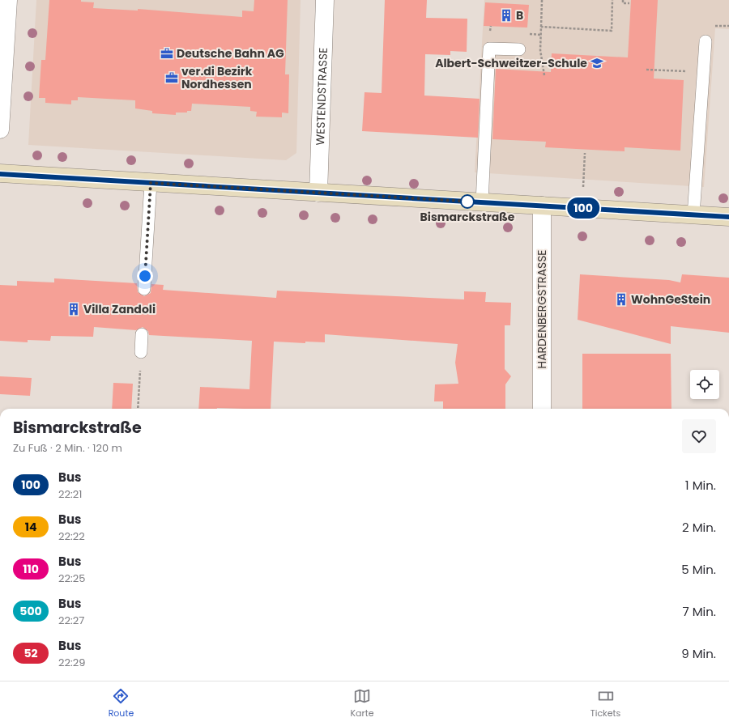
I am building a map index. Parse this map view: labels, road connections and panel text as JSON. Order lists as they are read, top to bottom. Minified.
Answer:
{"streets":{"street":["WESTENDSTRASSE","HARDENBERGSTRASSE"]},"places":{"building":["B","WohnGeStein","Villa Zandoli"],"office":["Deutsche Bahn AG","ver.di Bezirk Nordhessen"],"school or university":["Albert-Schweitzer-Schule"],"other":["Bismarckstraße"]},"lines":["bus line 100"],"page":{"on_map":"100","heading":["Bismarckstraße","Zu Fuß · 2 Min. · 120 m"],"list":[{"mark":"100","name":"Bus","note":"22:21","value":"1 Min."},{"mark":"14","name":"Bus","note":"22:22","value":"2 Min."},{"mark":"110","name":"Bus","note":"22:25","value":"5 Min."},{"mark":"500","name":"Bus","note":"22:27","value":"7 Min."},{"mark":"52","name":"Bus","note":"22:29","value":"9 Min."}],"tabs":["Route","Karte","Tickets"]}}
